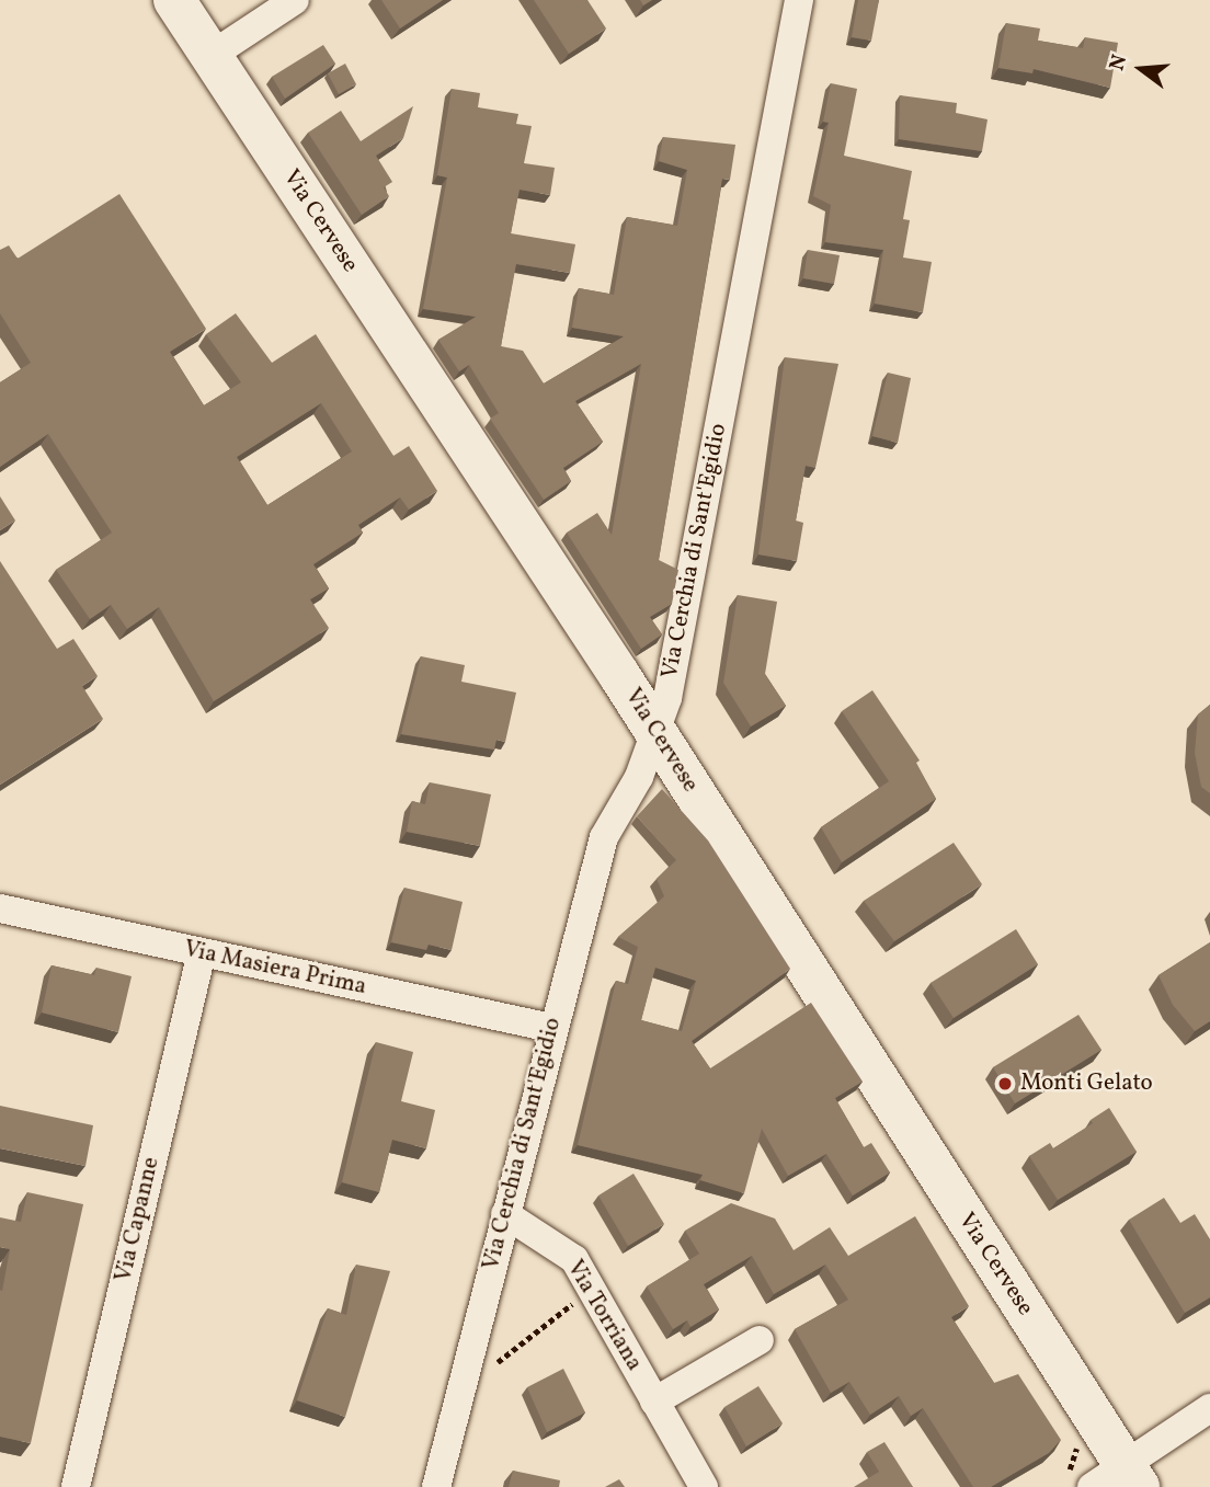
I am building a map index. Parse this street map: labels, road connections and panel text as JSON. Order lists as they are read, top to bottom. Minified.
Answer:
{"streets":{"main road":["Via Cervese"],"street":["Via Cerchia di Sant'Egidio","Via Masiera Prima","Via Capanne","Via Torriana"]},"crossings":[["Via Cervese","Via Cerchia di Sant'Egidio"],["Via Cerchia di Sant'Egidio","Via Masiera Prima"],["Via Cerchia di Sant'Egidio","Via Torriana"],["Via Masiera Prima","Via Capanne"]],"places":["Monti Gelato"],"north":"left"}
